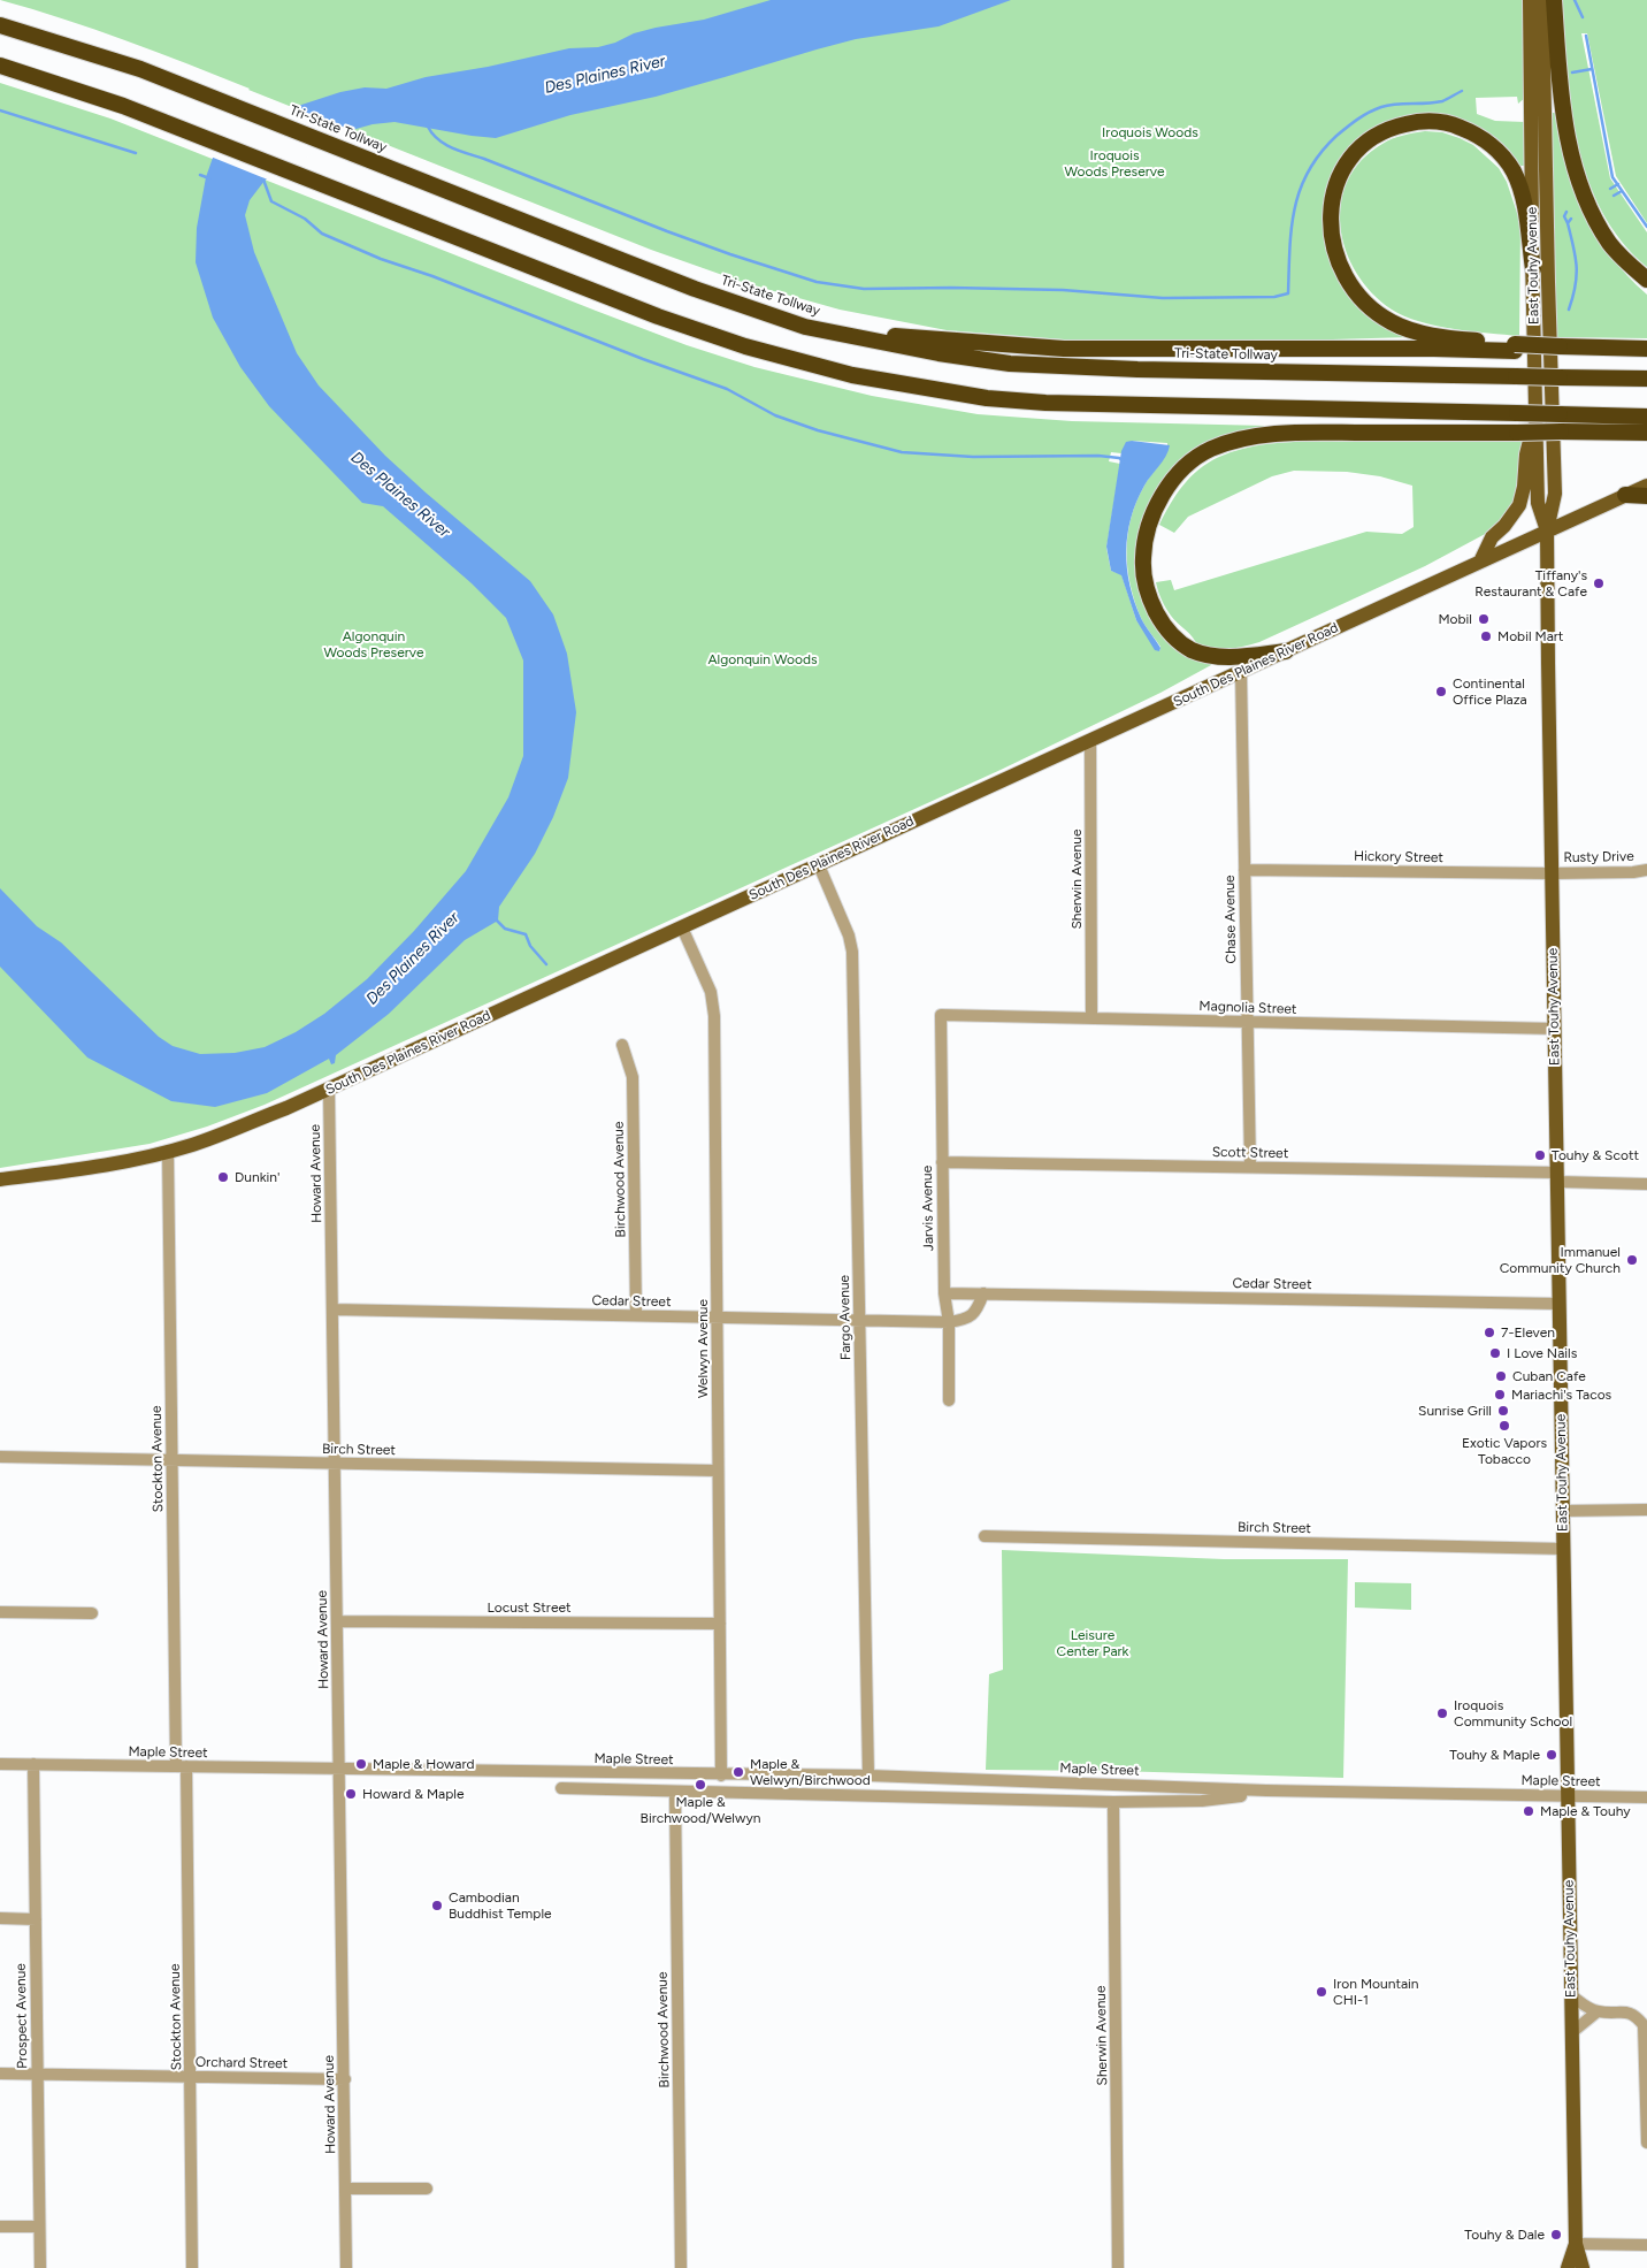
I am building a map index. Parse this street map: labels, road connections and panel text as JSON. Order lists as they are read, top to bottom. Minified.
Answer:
{"streets":{"highway":["Tri-State Tollway"],"main road":["East Touhy Avenue","South Des Plaines River Road"],"street":["Hickory Street","Rusty Drive","Sherwin Avenue","Chase Avenue","Magnolia Street","Scott Street","Howard Avenue","Birchwood Avenue","Jarvis Avenue","Cedar Street","Fargo Avenue","Welwyn Avenue","Birch Street","Stockton Avenue","Locust Street","Maple Street","Prospect Avenue","Orchard Street"]},"crossings":[["East Touhy Avenue","South Des Plaines River Road"],["East Touhy Avenue","Hickory Street"],["East Touhy Avenue","Rusty Drive"],["East Touhy Avenue","Magnolia Street"],["East Touhy Avenue","Scott Street"],["East Touhy Avenue","Cedar Street"],["East Touhy Avenue","Birch Street"],["East Touhy Avenue","Maple Street"],["South Des Plaines River Road","Sherwin Avenue"],["South Des Plaines River Road","Chase Avenue"],["South Des Plaines River Road","Howard Avenue"],["South Des Plaines River Road","Fargo Avenue"],["South Des Plaines River Road","Welwyn Avenue"],["South Des Plaines River Road","Stockton Avenue"],["Hickory Street","Rusty Drive"],["Hickory Street","Chase Avenue"],["Sherwin Avenue","Magnolia Street"],["Sherwin Avenue","Maple Street"],["Chase Avenue","Magnolia Street"],["Chase Avenue","Scott Street"],["Magnolia Street","Jarvis Avenue"],["Scott Street","Jarvis Avenue"],["Howard Avenue","Cedar Street"],["Howard Avenue","Birch Street"],["Howard Avenue","Locust Street"],["Howard Avenue","Maple Street"],["Howard Avenue","Orchard Street"],["Birchwood Avenue","Cedar Street"],["Birchwood Avenue","Maple Street"],["Jarvis Avenue","Cedar Street"],["Cedar Street","Fargo Avenue"],["Cedar Street","Welwyn Avenue"],["Fargo Avenue","Maple Street"],["Welwyn Avenue","Birch Street"],["Welwyn Avenue","Locust Street"],["Welwyn Avenue","Maple Street"],["Birch Street","Stockton Avenue"],["Stockton Avenue","Maple Street"],["Stockton Avenue","Orchard Street"],["Maple Street","Prospect Avenue"],["Prospect Avenue","Orchard Street"]],"water":["Des Plaines River"],"parks":["Iroquois Woods","Iroquois Woods Preserve","Algonquin Woods Preserve","Algonquin Woods","Leisure Center Park"],"places":["Tiffany's Restaurant & Cafe","Mobil","Mobil Mart","Continental Office Plaza","Touhy & Scott","Dunkin'","Immanuel Community Church","7-Eleven","I Love Nails","Cuban Cafe","Mariachi's Tacos","Sunrise Grill","Exotic Vapors Tobacco","Iroquois Community School","Touhy & Maple","Maple & Howard","Maple & Welwyn/Birchwood","Maple & Birchwood/Welwyn","Howard & Maple","Maple & Touhy","Cambodian Buddhist Temple","Iron Mountain CHI-1","Touhy & Dale"]}
